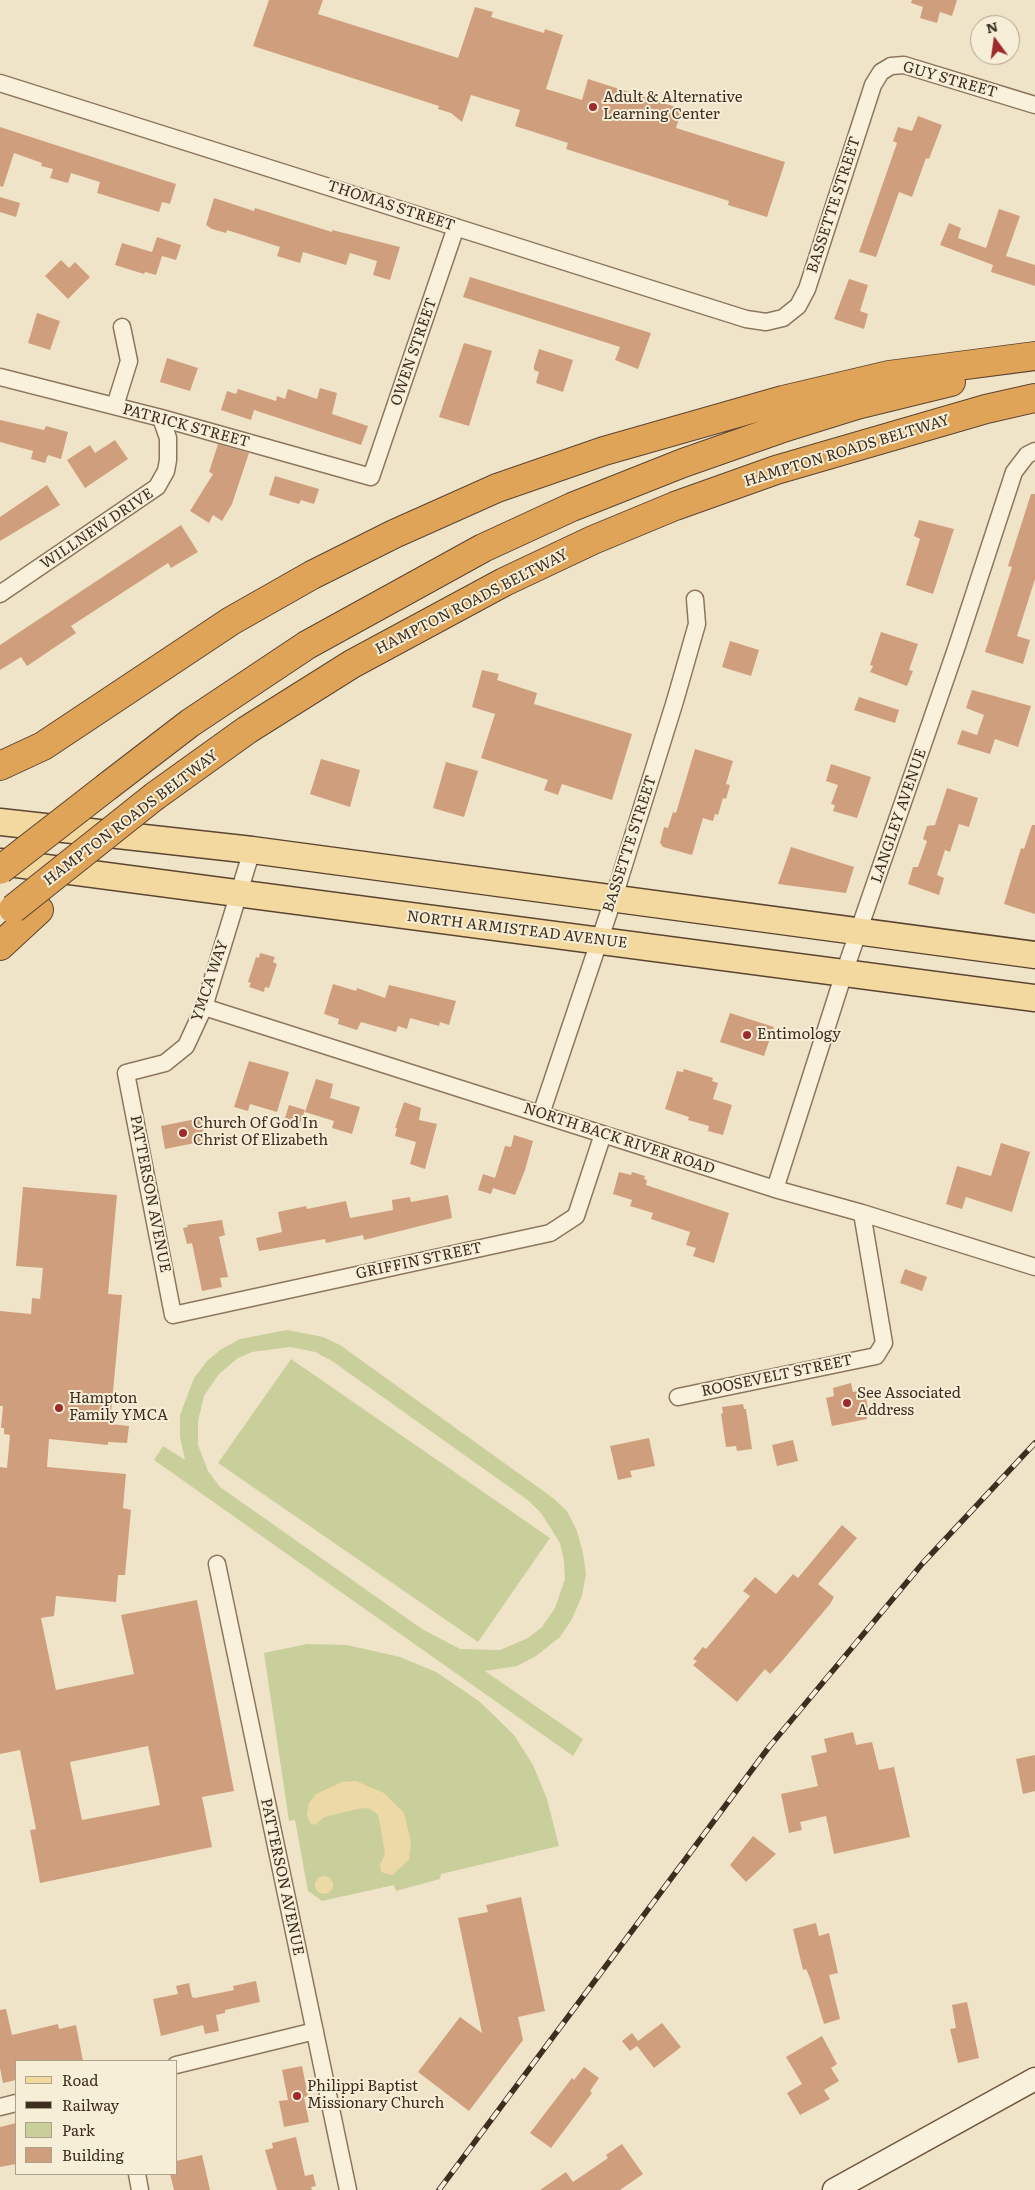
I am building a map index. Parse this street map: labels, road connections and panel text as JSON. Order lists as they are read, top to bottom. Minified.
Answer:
{"streets":{"highway":["HAMPTON ROADS BELTWAY"],"main road":["NORTH ARMISTEAD AVENUE"],"street":["GUY STREET","BASSETTE STREET","THOMAS STREET","OWEN STREET","PATRICK STREET","WILLNEW DRIVE","LANGLEY AVENUE","YMCA WAY","NORTH BACK RIVER ROAD","PATTERSON AVENUE","GRIFFIN STREET","ROOSEVELT STREET"]},"crossings":[["GUY STREET","BASSETTE STREET"],["BASSETTE STREET","THOMAS STREET"],["BASSETTE STREET","NORTH ARMISTEAD AVENUE"],["BASSETTE STREET","NORTH BACK RIVER ROAD"],["THOMAS STREET","OWEN STREET"],["OWEN STREET","PATRICK STREET"],["PATRICK STREET","WILLNEW DRIVE"],["LANGLEY AVENUE","NORTH ARMISTEAD AVENUE"],["LANGLEY AVENUE","NORTH BACK RIVER ROAD"],["NORTH ARMISTEAD AVENUE","YMCA WAY"],["YMCA WAY","NORTH BACK RIVER ROAD"],["YMCA WAY","PATTERSON AVENUE"],["NORTH BACK RIVER ROAD","GRIFFIN STREET"],["NORTH BACK RIVER ROAD","ROOSEVELT STREET"],["PATTERSON AVENUE","GRIFFIN STREET"]],"places":["Adult & Alternative Learning Center","Entimology","Church Of God In Christ Of Elizabeth","See Associated Address","Hampton Family YMCA","Philippi Baptist Missionary Church"],"legend":["Road","Railway","Park","Building"],"north":"top"}
